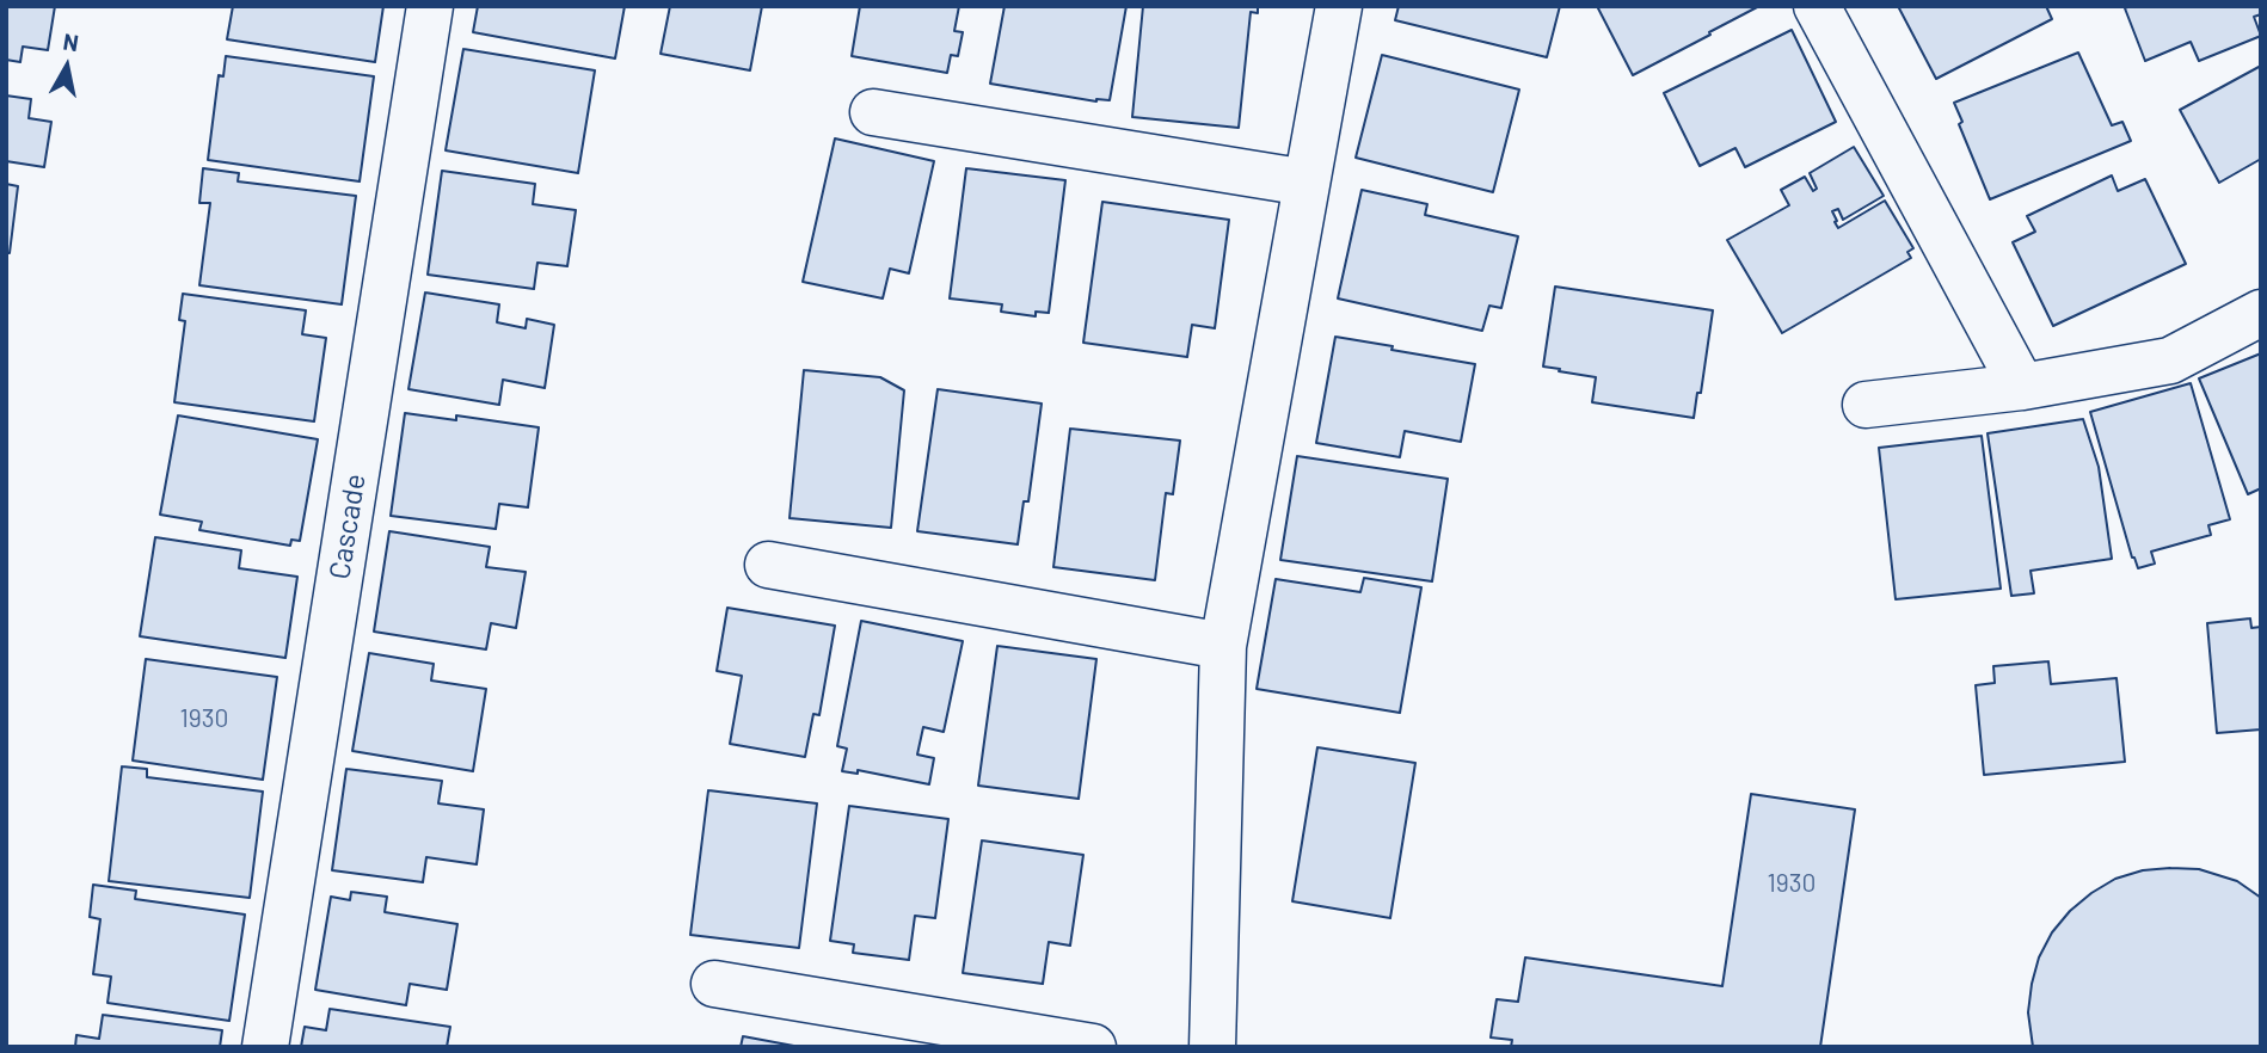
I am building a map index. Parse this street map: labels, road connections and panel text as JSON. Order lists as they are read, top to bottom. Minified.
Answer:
{"streets":{"street":["Cascade"]},"house_numbers":["1930","1930"],"north":"top"}
